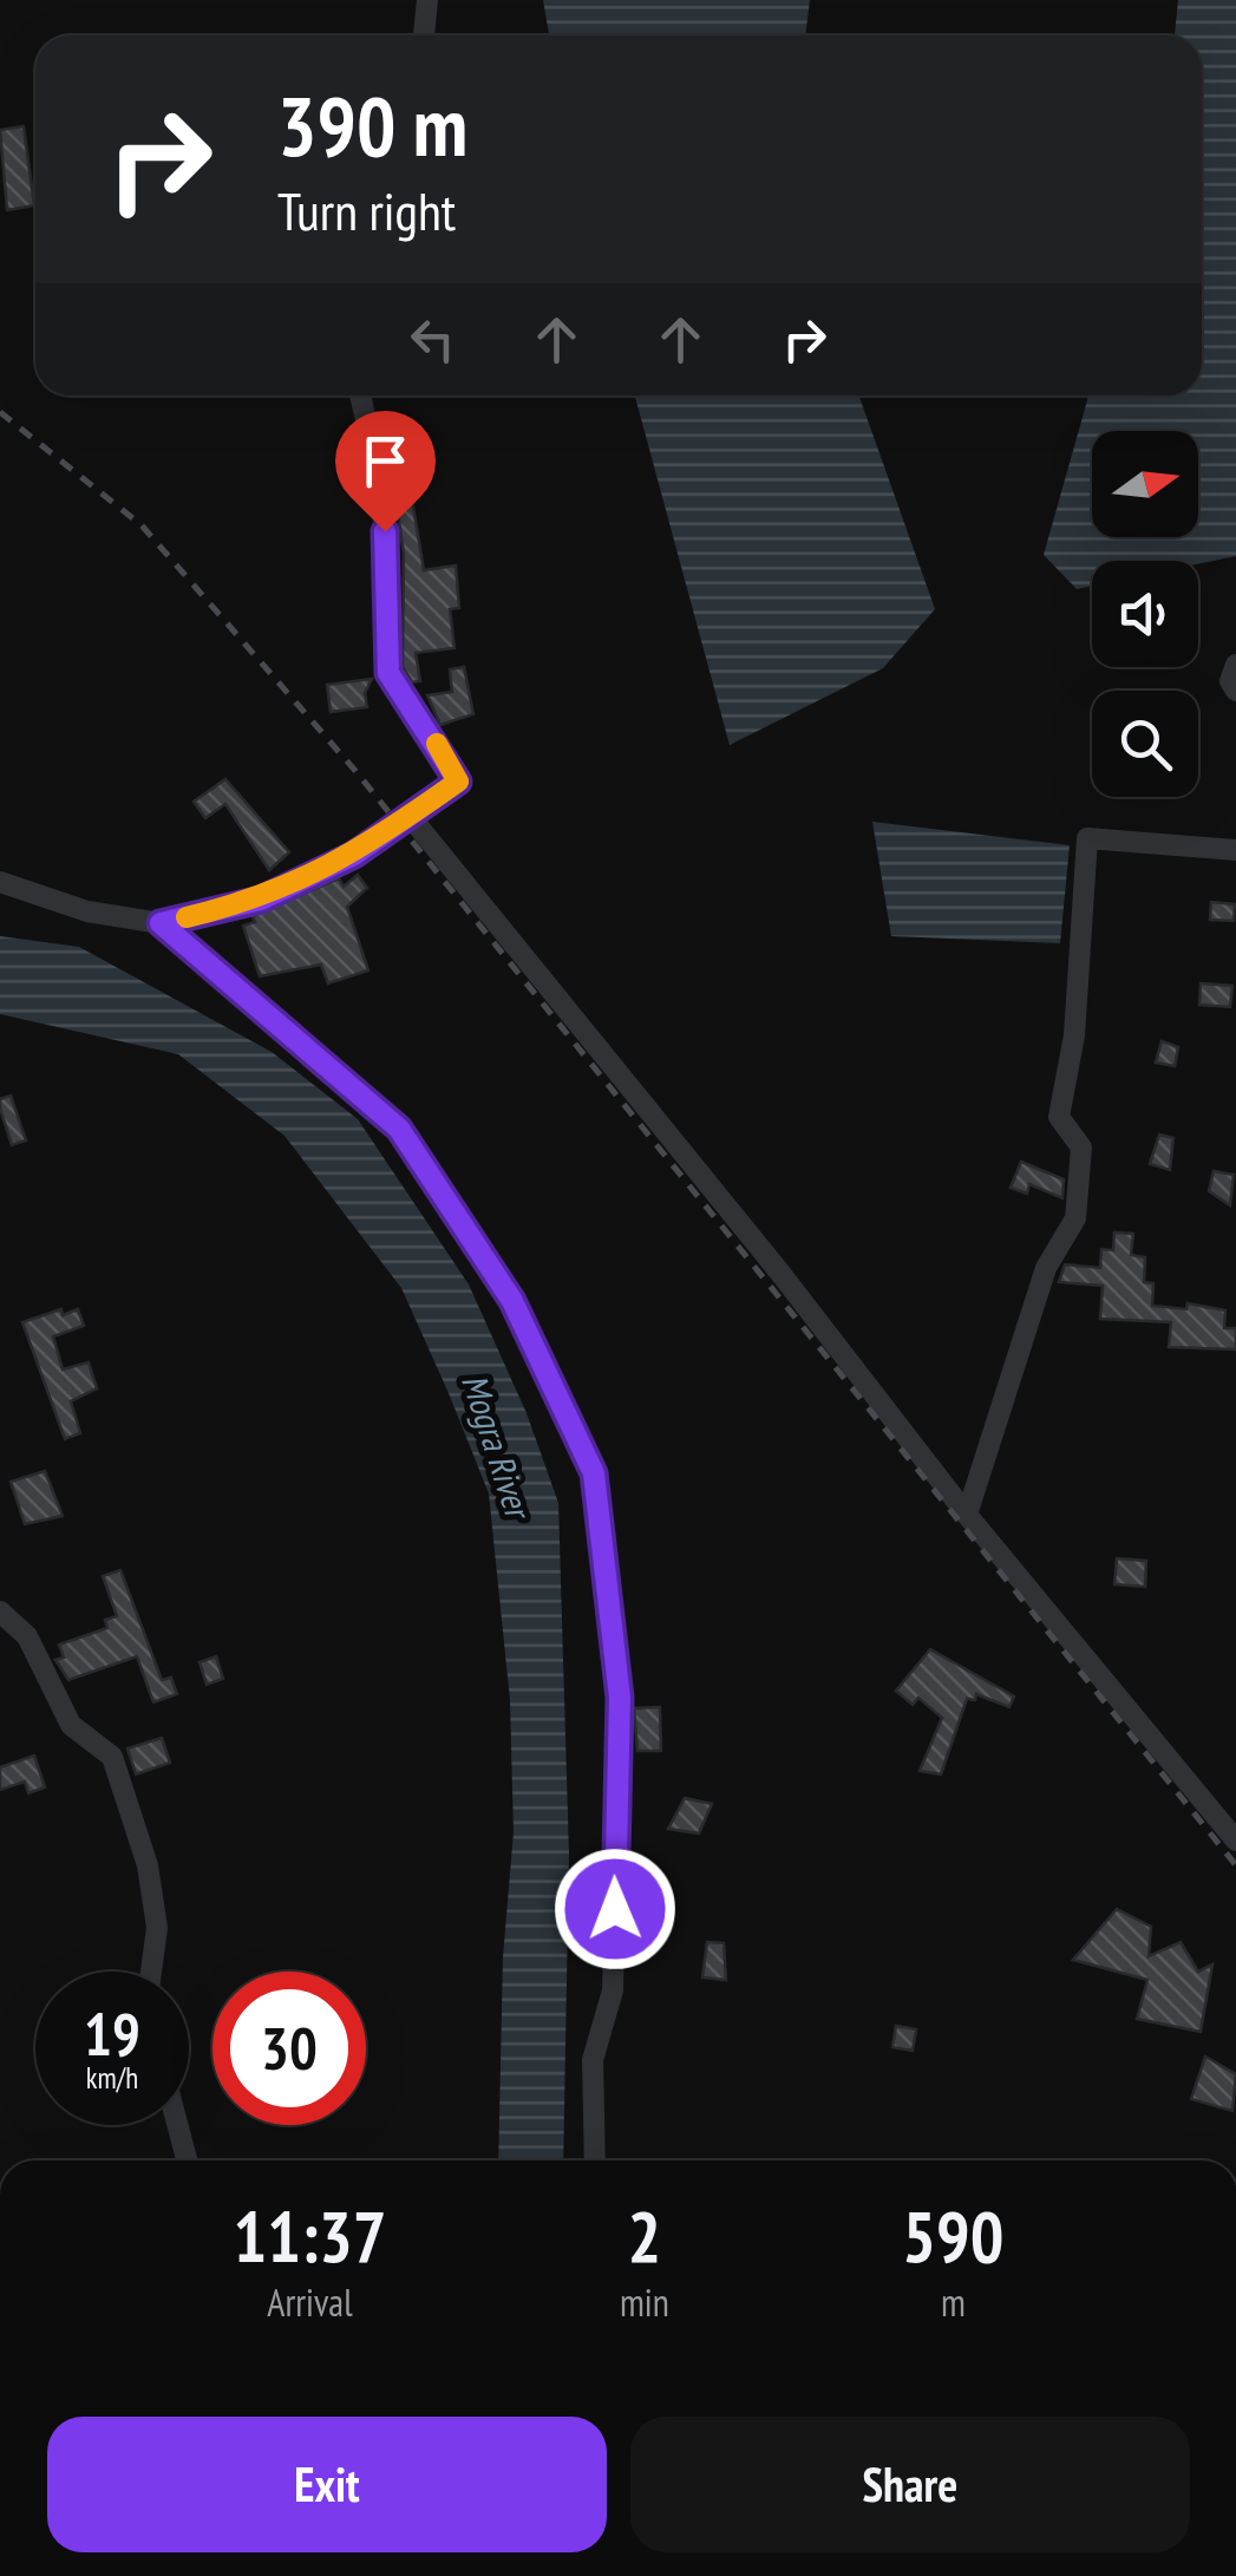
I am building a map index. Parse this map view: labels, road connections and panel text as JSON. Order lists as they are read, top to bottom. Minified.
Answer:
{"water":["Mogra River"],"north":"right","page":{"turn":["390 m","Turn right"],"speed":"19 km/h","limit":"30","eta":["11:37","Arrival","2","min","590","m"],"buttons":["Exit","Share"]}}
